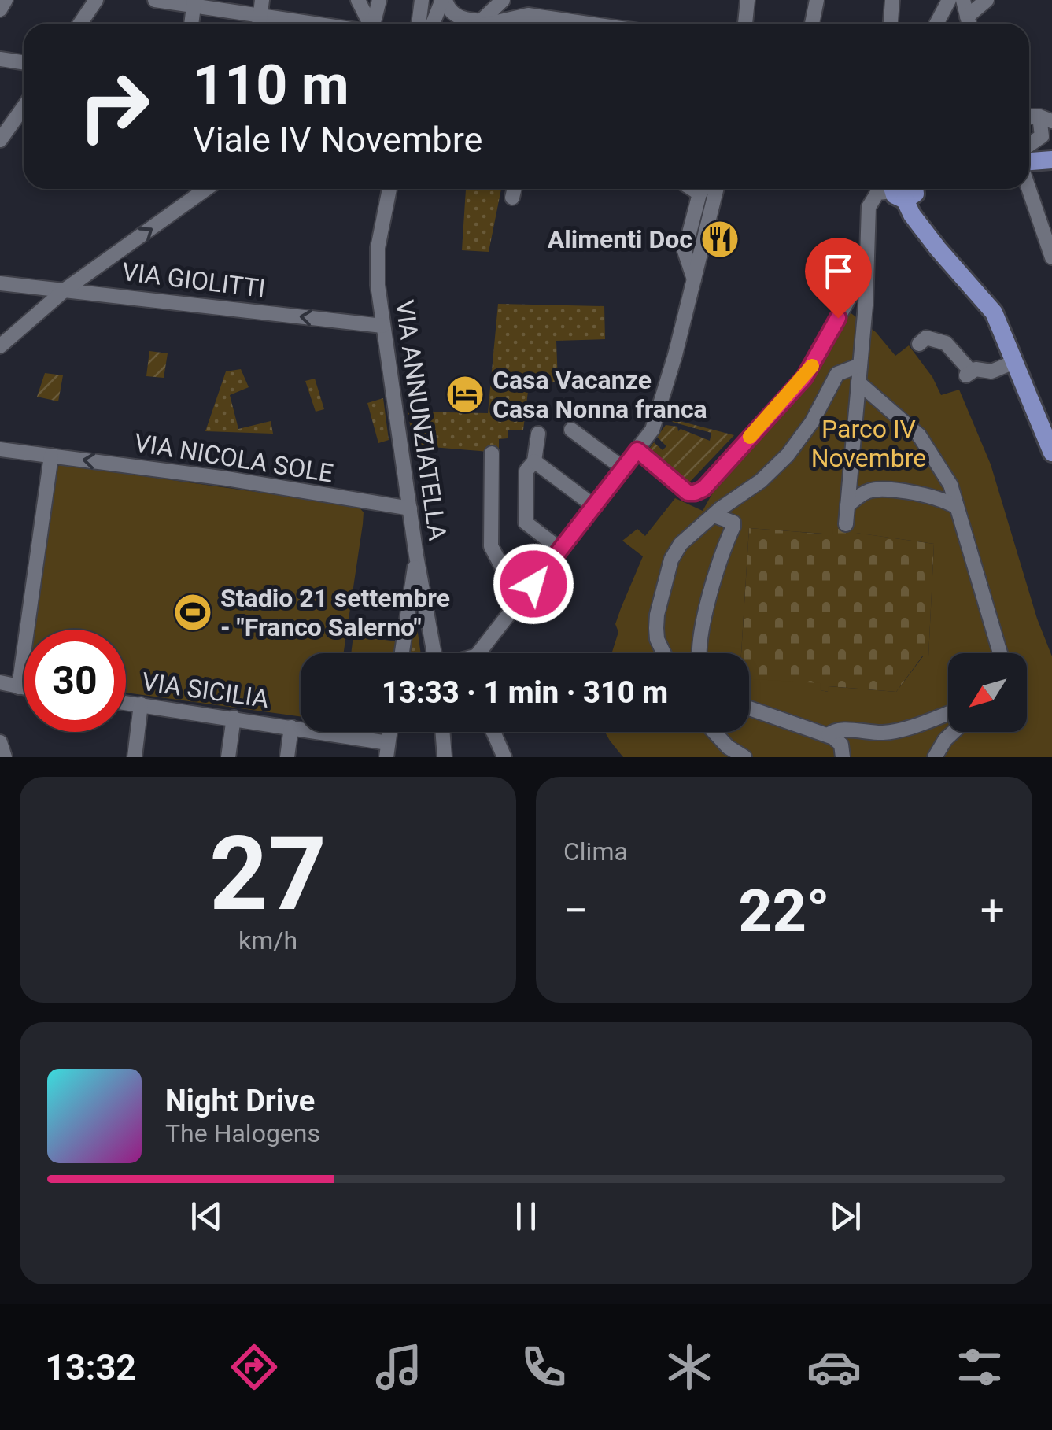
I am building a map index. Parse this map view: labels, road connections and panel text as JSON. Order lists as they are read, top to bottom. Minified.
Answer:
{"streets":{"street":["VIA GIOLITTI","VIA ANNUNZIATELLA","VIA NICOLA SOLE","VIA SICILIA"]},"crossings":[["VIA GIOLITTI","VIA ANNUNZIATELLA"],["VIA ANNUNZIATELLA","VIA NICOLA SOLE"]],"one_way":["VIA GIOLITTI","VIA NICOLA SOLE"],"parks":["Parco IV Novembre"],"places":{"restaurant":["Alimenti Doc"],"hotel":["Casa Vacanze Casa Nonna franca"],"sports":["Stadio 21 settembre - \"Franco Salerno\""]},"north":"bottom left","page":{"turn":["110 m","Viale IV Novembre"],"limit":"30","trip":"13:33 · 1 min · 310 m","tile":[["27","km/h"],"Clima"],"heat":["−","22°","+"],"song":["Night Drive","The Halogens"],"tabs":"13:32"}}
